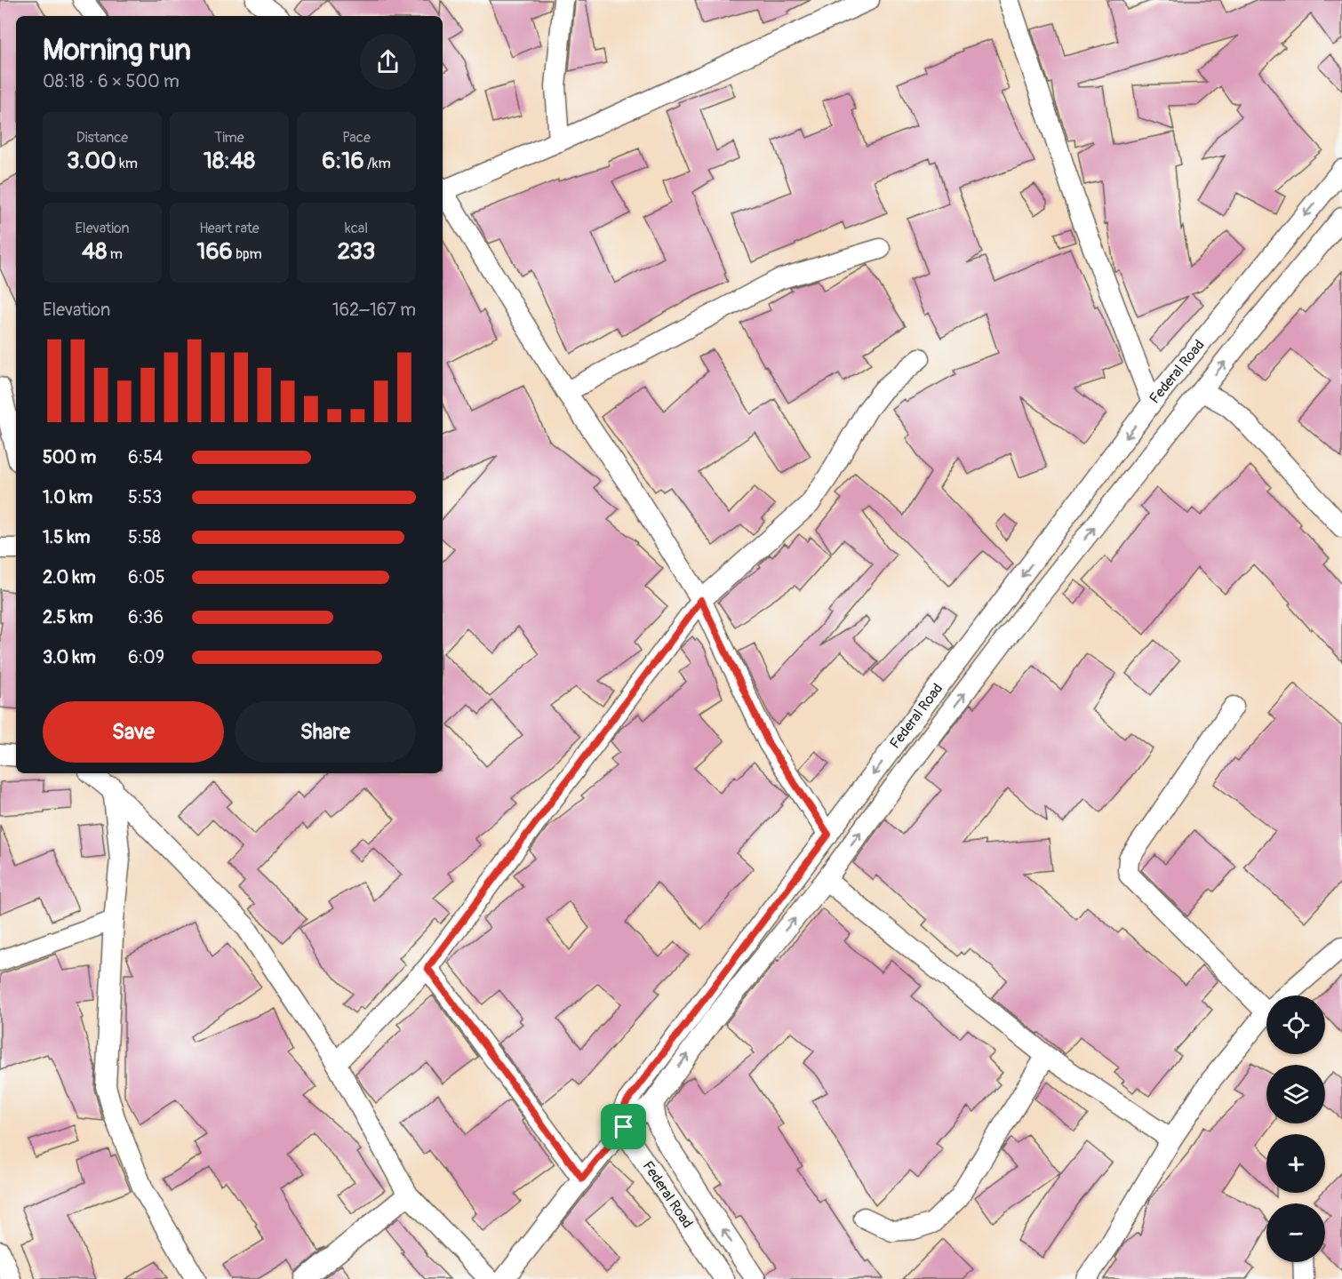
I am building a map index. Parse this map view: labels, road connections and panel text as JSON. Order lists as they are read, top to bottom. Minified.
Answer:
{"streets":{"street":["Federal Road"]},"page":{"heading":["Morning run","08:18 · 6 × 500 m"],"stats":[["Distance","3.00 km"],["Time","18:48"],["Pace","6:16 /km"],["Elevation","48 m"],["Heart rate","166 bpm"],["kcal","233"]],"chart":["Elevation","162–167 m"],"list":[{"name":"500 m","note":"6:54"},{"name":"1.0 km","note":"5:53"},{"name":"1.5 km","note":"5:58"},{"name":"2.0 km","note":"6:05"},{"name":"2.5 km","note":"6:36"},{"name":"3.0 km","note":"6:09"}],"buttons":["Save","Share"],"map_buttons":["+","−"]}}
